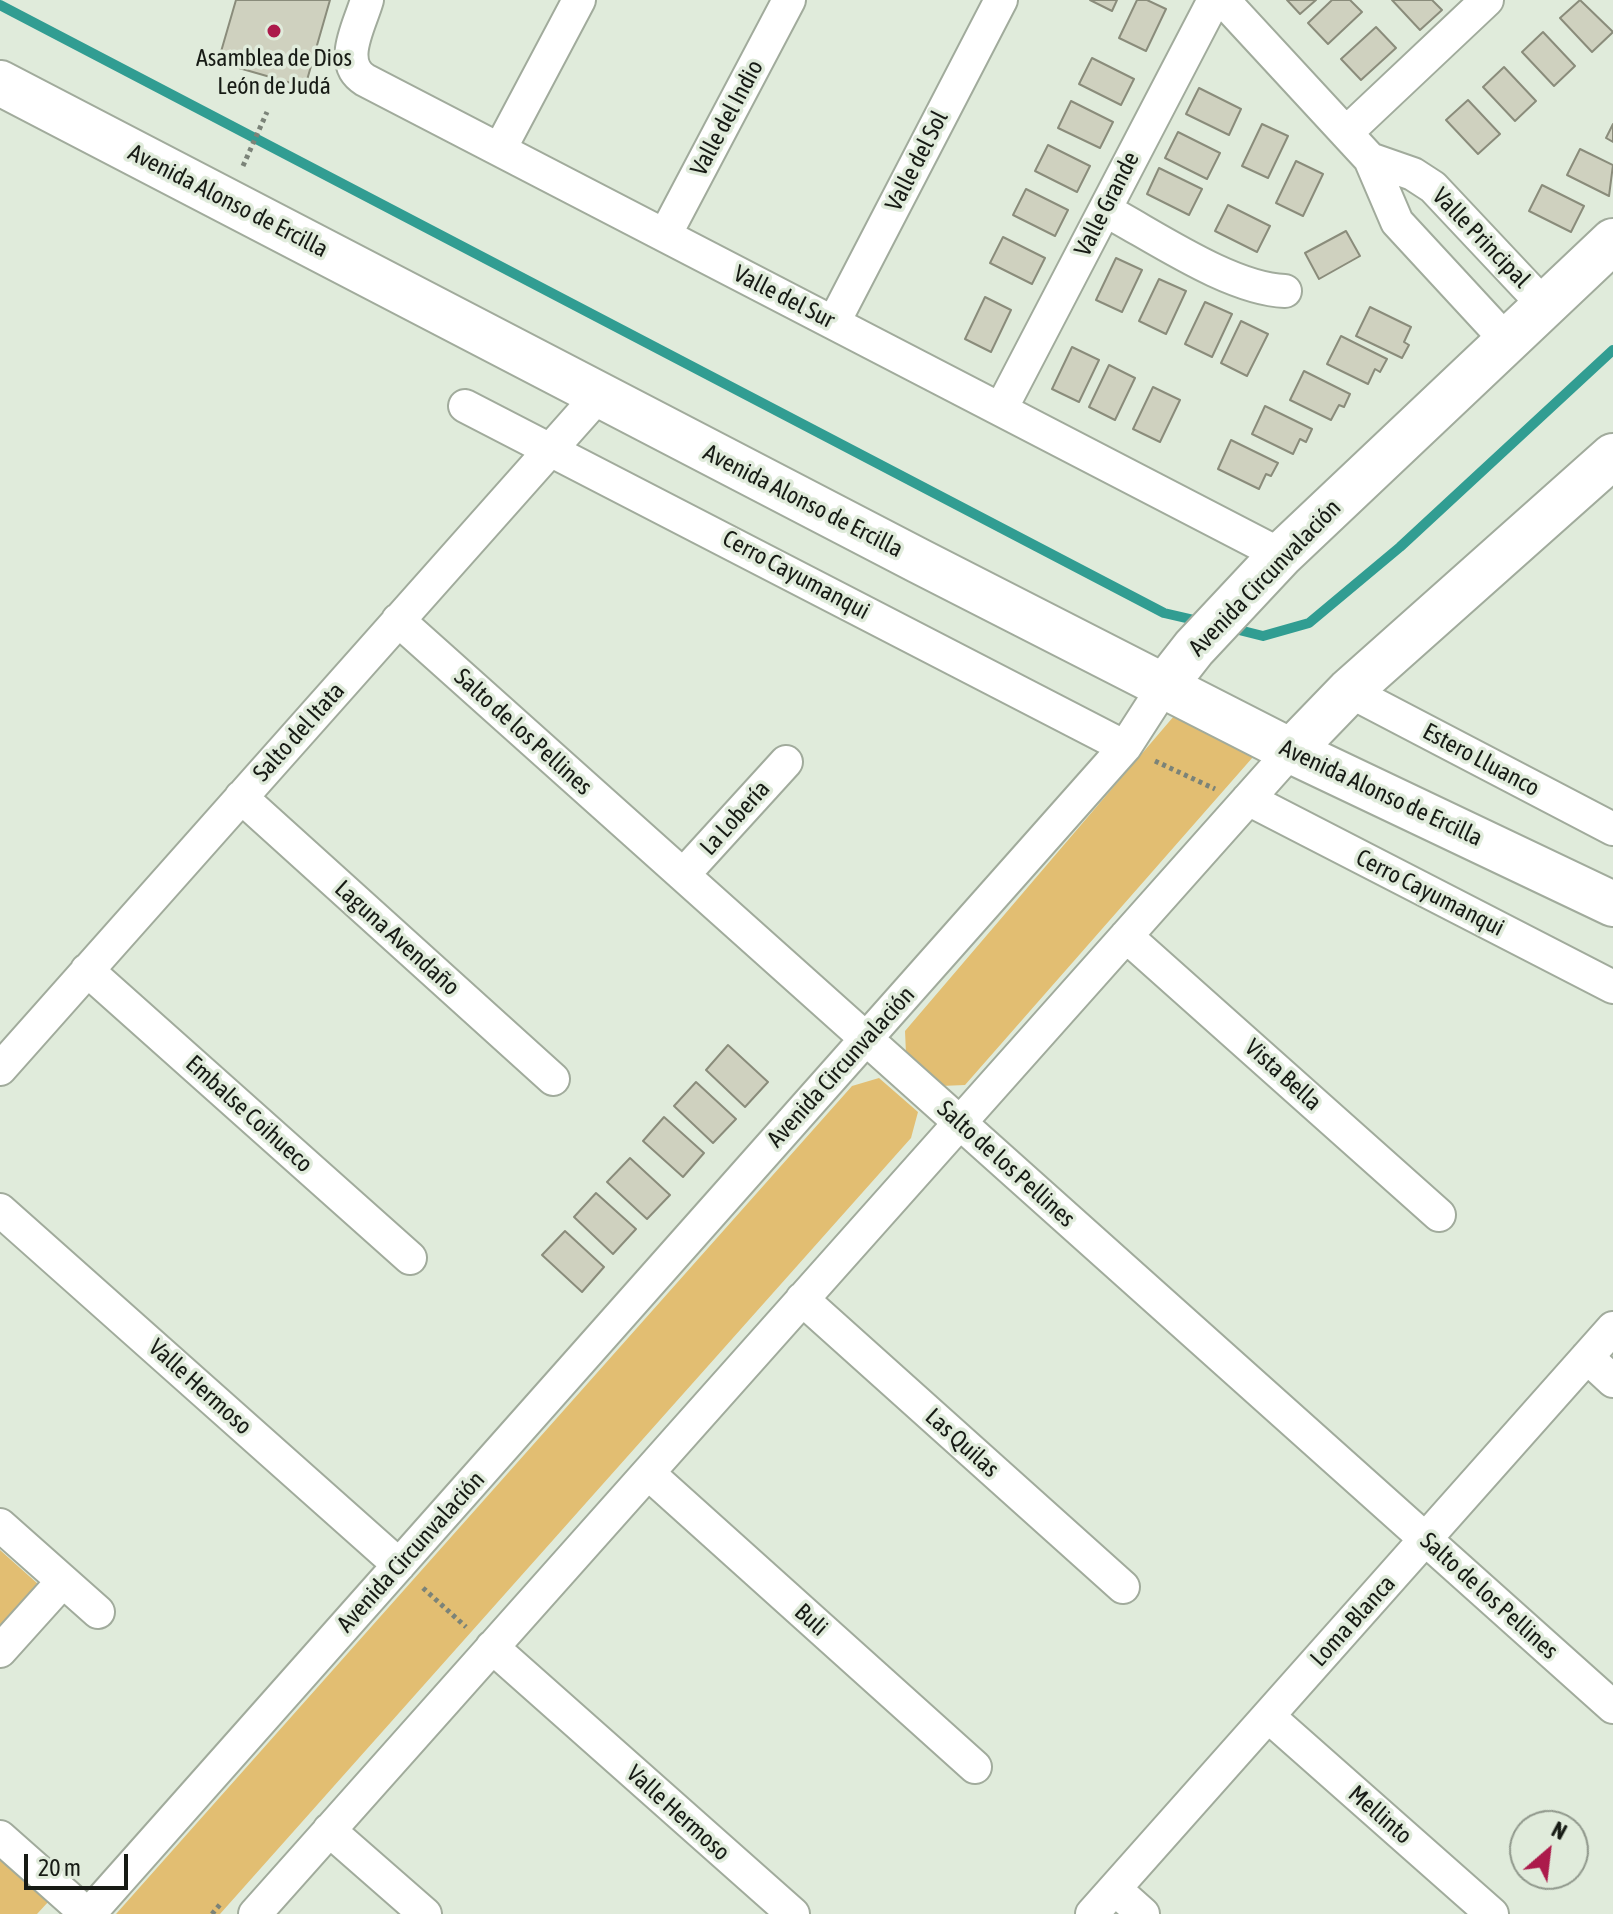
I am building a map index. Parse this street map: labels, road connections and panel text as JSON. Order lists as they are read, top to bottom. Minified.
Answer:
{"streets":{"main road":["Avenida Alonso de Ercilla","Avenida Circunvalación"],"street":["Valle del Indio","Valle del Sol","Valle Grande","Valle Principal","Valle del Sur","Cerro Cayumanqui","Salto del Itata","Salto de los Pellines","Estero Lluanco","La Lobería","Laguna Avendaño","Vista Bella","Embalse Coihueco","Valle Hermoso","Las Quilas","Buli","Loma Blanca","Mellinto"]},"crossings":[["Valle del Indio","Valle del Sur"],["Valle del Sol","Valle del Sur"],["Avenida Alonso de Ercilla","Avenida Circunvalación"],["Avenida Alonso de Ercilla","Salto del Itata"],["Valle Grande","Valle del Sur"],["Valle Principal","Avenida Circunvalación"],["Valle del Sur","Avenida Circunvalación"],["Cerro Cayumanqui","Avenida Circunvalación"],["Cerro Cayumanqui","Salto del Itata"],["Avenida Circunvalación","Salto de los Pellines"],["Avenida Circunvalación","Valle Hermoso"],["Salto del Itata","Salto de los Pellines"],["Salto del Itata","Laguna Avendaño"],["Salto del Itata","Embalse Coihueco"],["Salto de los Pellines","La Lobería"],["Salto de los Pellines","Loma Blanca"],["Loma Blanca","Mellinto"]],"places":["Asamblea de Dios León de Judá"],"scale_bar":"20 m","north":"top right"}
